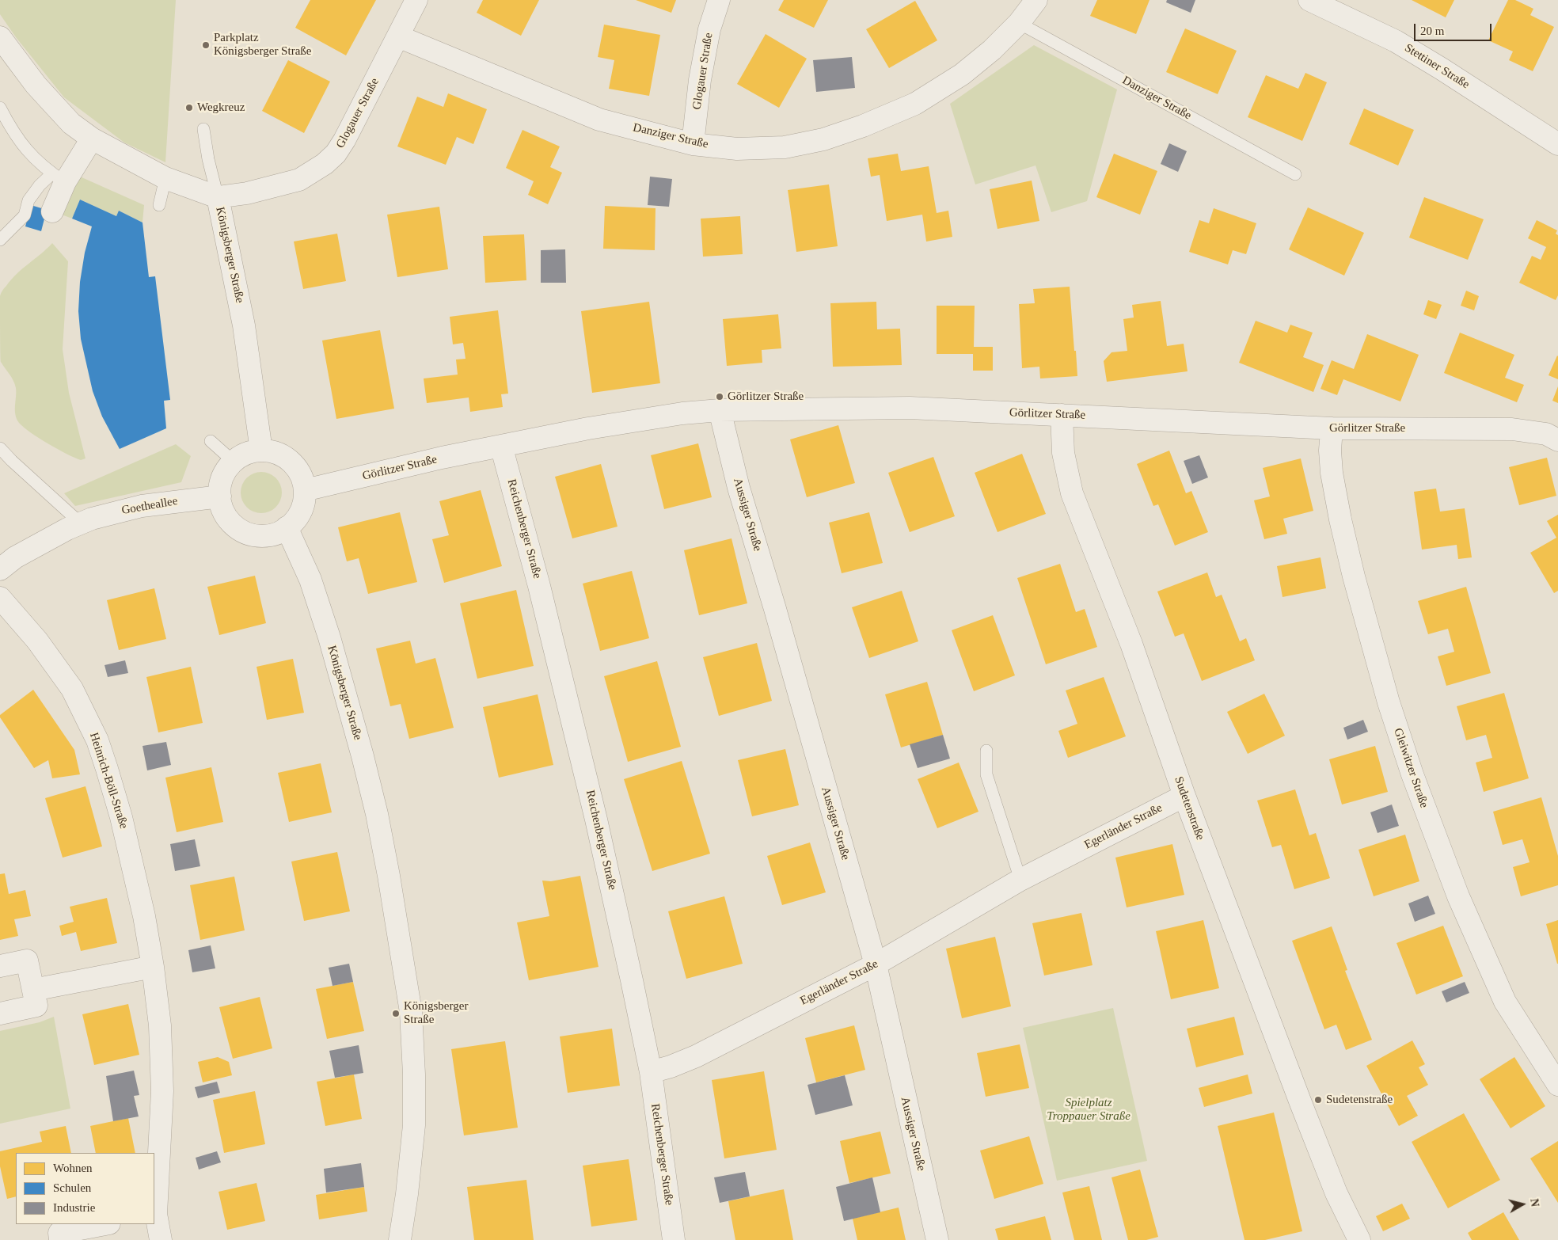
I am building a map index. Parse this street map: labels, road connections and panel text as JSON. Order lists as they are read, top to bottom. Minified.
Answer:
{"streets":{"street":["Stettiner Straße","Glogauer Straße","Danziger Straße","Königsberger Straße","Görlitzer Straße","Goetheallee","Aussiger Straße","Reichenberger Straße","Gleiwitzer Straße","Heinrich-Böll-Straße","Sudetenstraße","Egerländer Straße"]},"crossings":[["Glogauer Straße","Danziger Straße"],["Glogauer Straße","Königsberger Straße"],["Königsberger Straße","Görlitzer Straße"],["Königsberger Straße","Goetheallee"],["Görlitzer Straße","Goetheallee"],["Görlitzer Straße","Aussiger Straße"],["Görlitzer Straße","Reichenberger Straße"],["Görlitzer Straße","Gleiwitzer Straße"],["Görlitzer Straße","Sudetenstraße"],["Aussiger Straße","Egerländer Straße"],["Reichenberger Straße","Egerländer Straße"],["Sudetenstraße","Egerländer Straße"]],"parks":["Spielplatz Troppauer Straße"],"places":["Parkplatz Königsberger Straße","Wegkreuz","Görlitzer Straße","Königsberger Straße","Sudetenstraße"],"legend":["Wohnen","Schulen","Industrie"],"scale_bar":"20 m","north":"right"}
